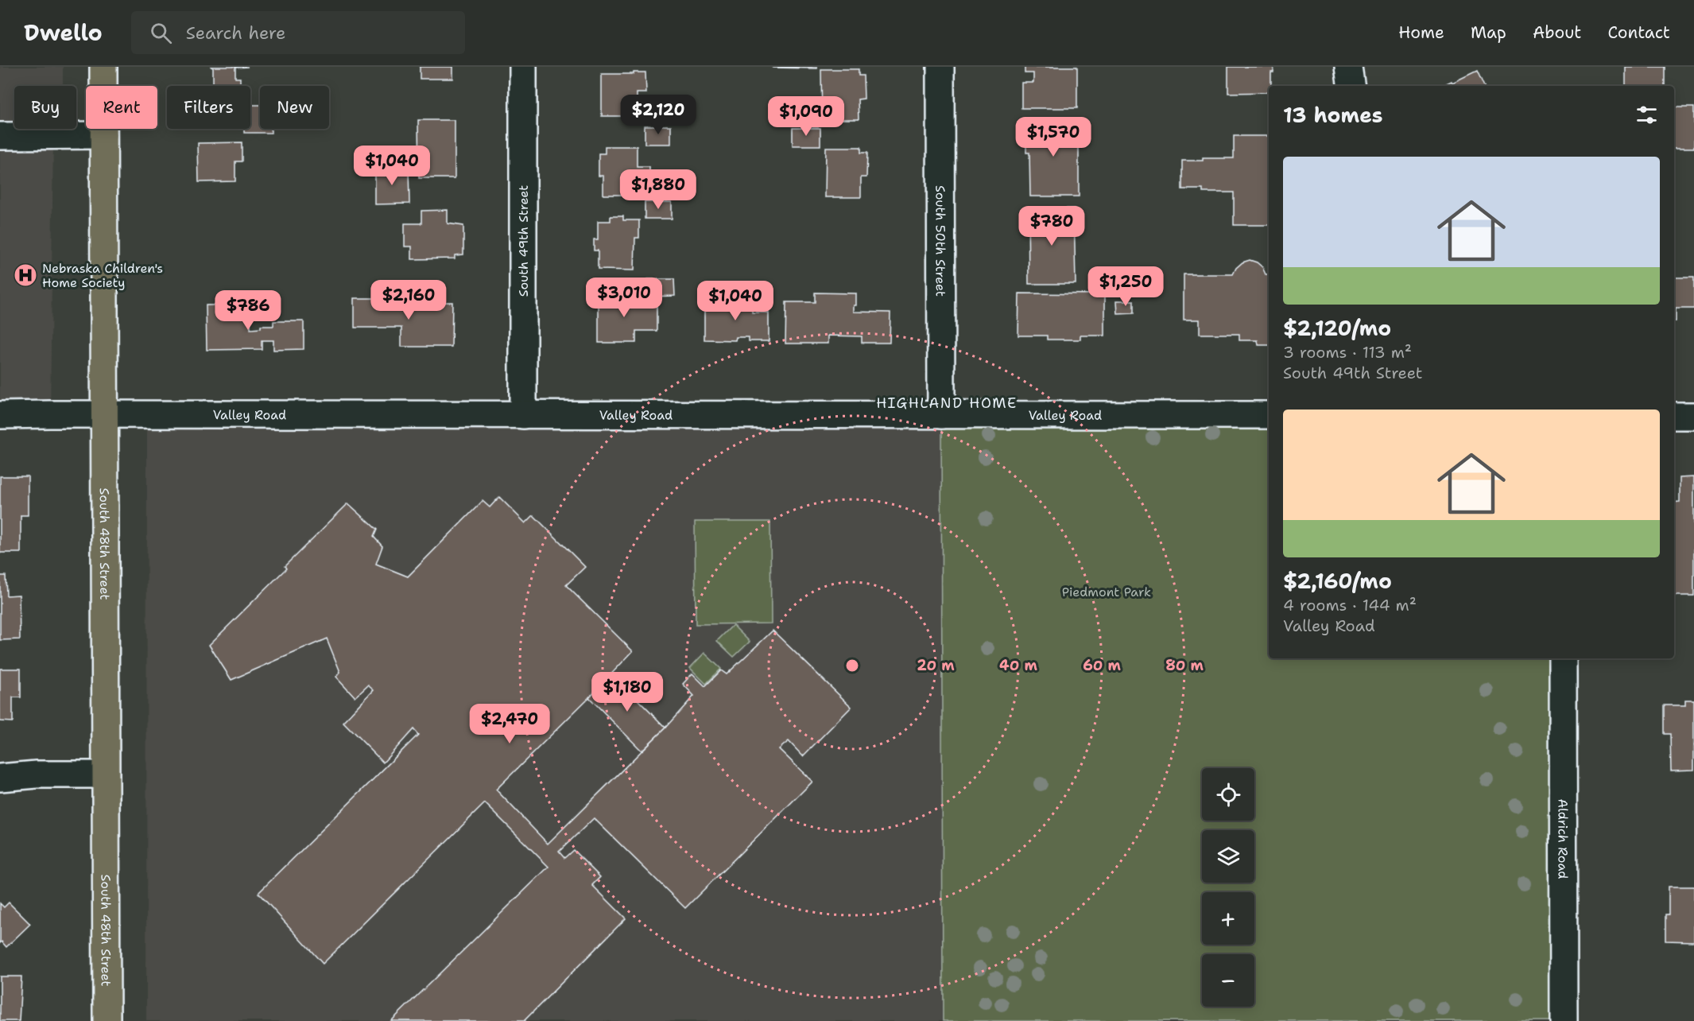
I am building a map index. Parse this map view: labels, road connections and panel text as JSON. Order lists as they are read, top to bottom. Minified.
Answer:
{"streets":{"main road":["South 48th Street"],"street":["South 49th Street","South 50th Street","Valley Road","Aldrich Road"]},"crossings":[["South 49th Street","Valley Road"],["South 50th Street","Valley Road"],["Valley Road","South 48th Street"]],"districts":["HIGHLAND HOME"],"parks":["Piedmont Park"],"places":{"hospital":["Nebraska Children's Home Society"]},"page":{"header":"Dwello","search":"Search here","nav":["Home","Map","About","Contact"],"chip":["Buy","Rent","Filters","New"],"heading":"13 homes","price":["$2,120","$1,090","$1,570","$1,040","$1,880","$780","$1,250","$3,010","$2,160","$1,040","$786","$1,180","$2,470"],"list":[{"name":"$2,120/mo","note":"3 rooms · 113 m² · South 49th Street"},{"name":"$2,160/mo","note":"4 rooms · 144 m² · Valley Road"}],"map_buttons":["+","−"]},"rings":["20 m","40 m","60 m","80 m"]}
